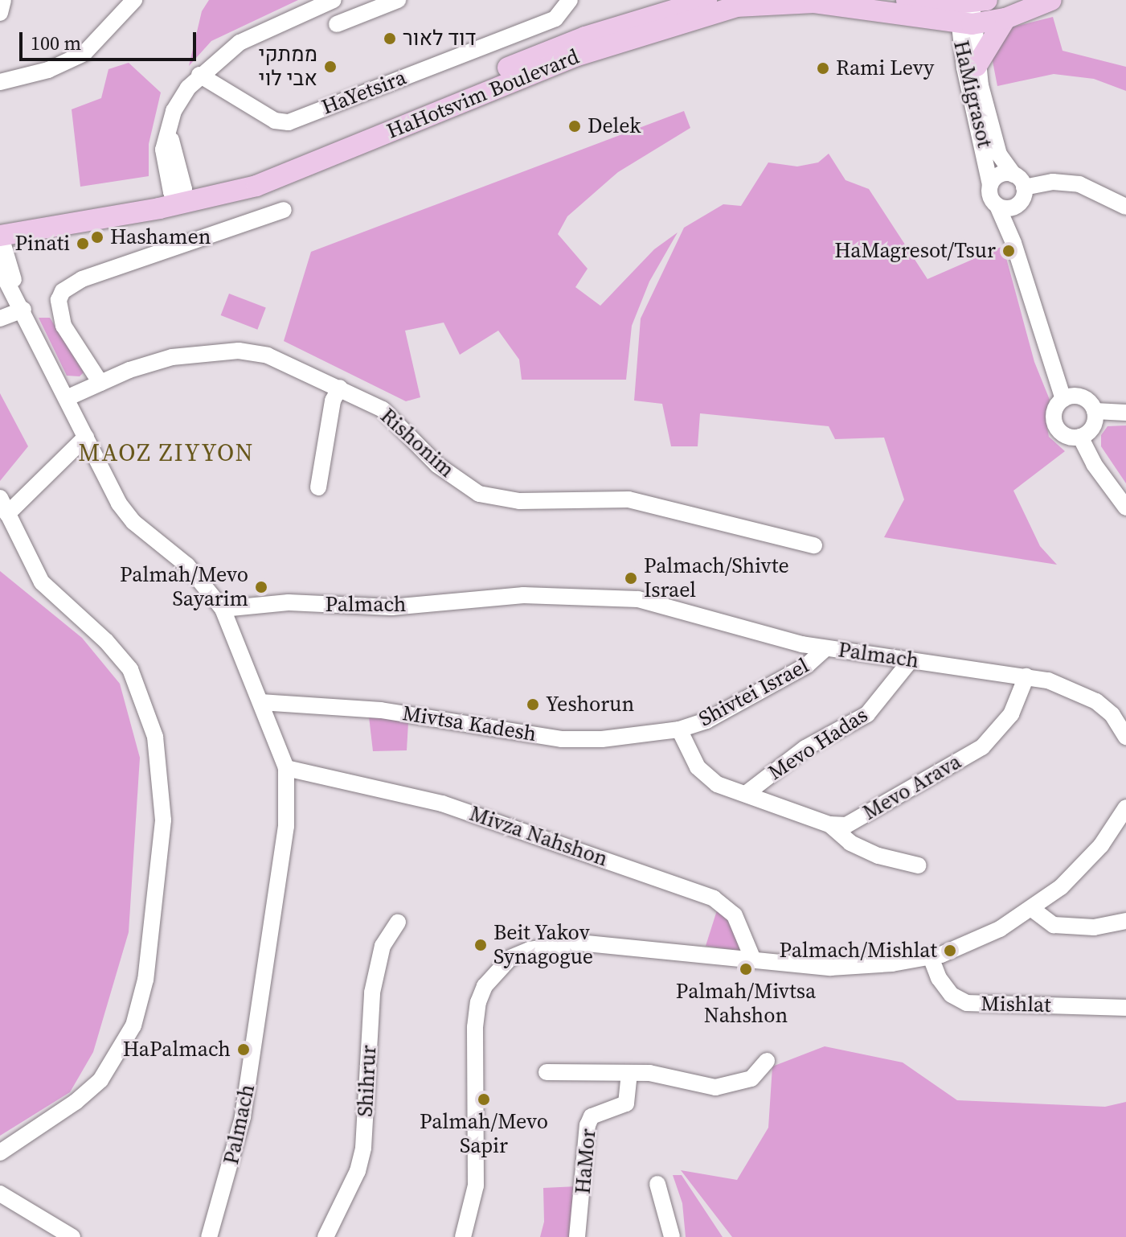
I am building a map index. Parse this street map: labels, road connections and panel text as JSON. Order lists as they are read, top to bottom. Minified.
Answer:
{"streets":{"main road":["HaHotsvim Boulevard"],"street":["HaYetsira","HaMigrasot","Rishonim","Palmach","Shivtei Israel","Mivtsa Kadesh","Mevo Hadas","Mevo Arava","Mivza Nahshon","Mishlat","Shihrur","HaMor"]},"crossings":[["HaHotsvim Boulevard","HaMigrasot"],["Palmach","Shivtei Israel"],["Palmach","Mivtsa Kadesh"],["Palmach","Mevo Hadas"],["Palmach","Mevo Arava"],["Palmach","Mivza Nahshon"],["Shivtei Israel","Mivtsa Kadesh"]],"districts":["MAOZ ZIYYON"],"places":["דוד לאור","ממתקי אבי לוי","Rami Levy","Delek","Hashamen","Pinati","HaMagresot/Tsur","Palmach/Shivte Israel","Palmah/Mevo Sayarim","Yeshorun","Beit Yakov Synagogue","Palmach/Mishlat","Palmah/Mivtsa Nahshon","HaPalmach","Palmah/Mevo Sapir"],"scale_bar":"100 m"}
